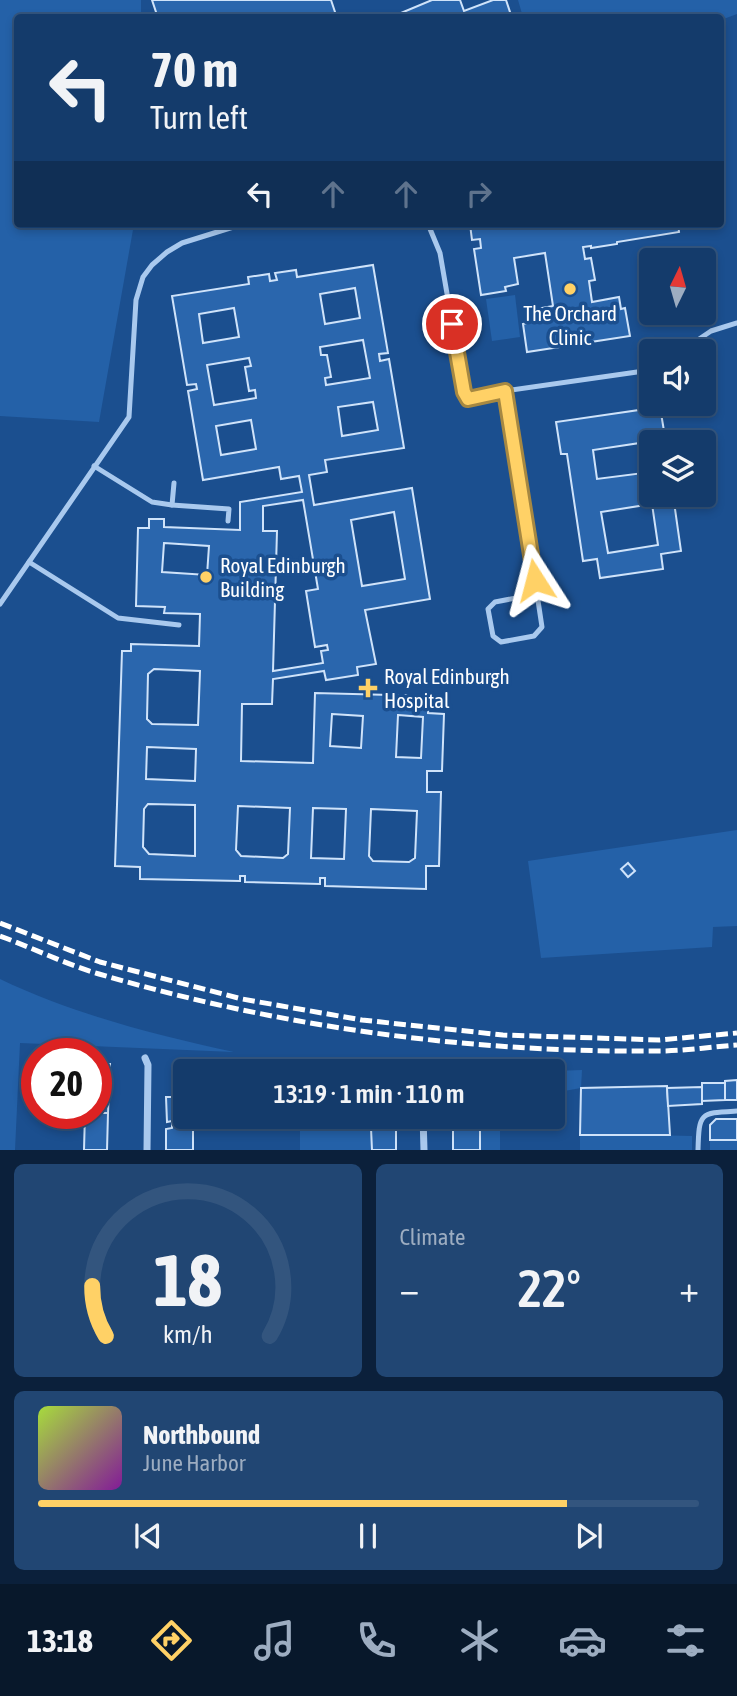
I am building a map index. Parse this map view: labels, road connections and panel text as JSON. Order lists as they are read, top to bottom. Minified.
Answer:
{"places":{"other":["The Orchard Clinic","Royal Edinburgh Building"],"health":["Royal Edinburgh Hospital"]},"north":"top","page":{"turn":["70 m","Turn left"],"limit":"20","trip":"13:19 · 1 min · 110 m","tile":"Climate","heat":["−","22°","+"],"song":["Northbound","June Harbor"],"tabs":"13:18","gauge":["18","km/h"]}}
